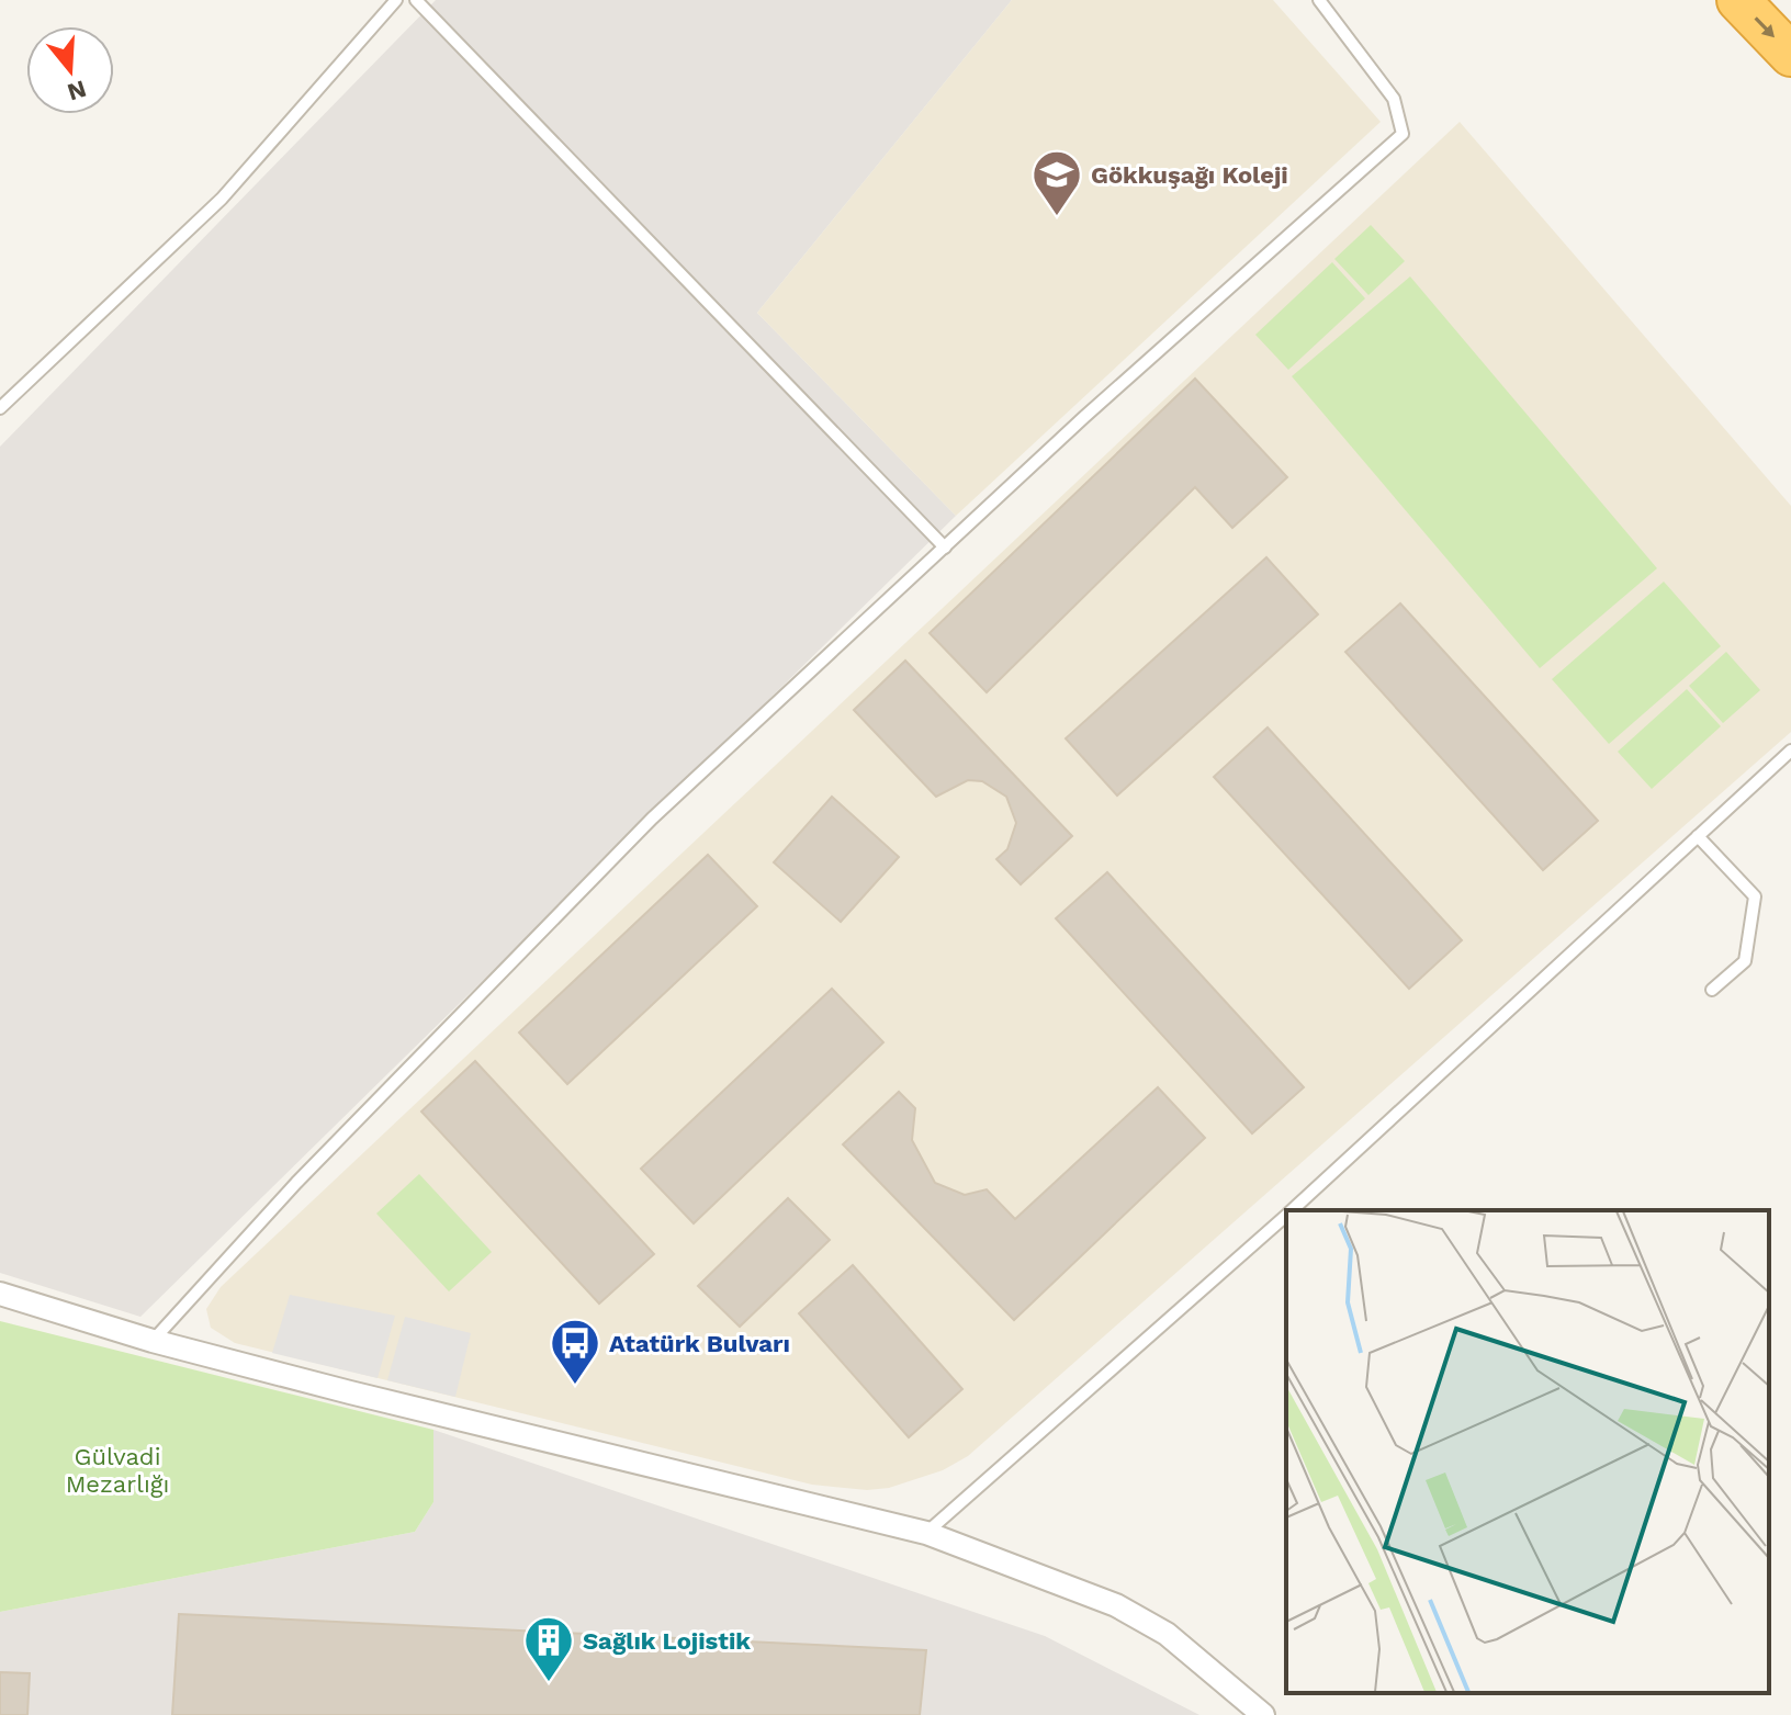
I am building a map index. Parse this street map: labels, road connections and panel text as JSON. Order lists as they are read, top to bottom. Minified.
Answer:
{"parks":["Gülvadi Mezarlığı"],"places":{"school or university":["Gökkuşağı Koleji"],"bus stop":["Atatürk Bulvarı"],"building":["Sağlık Lojistik"]},"north":"bottom"}
